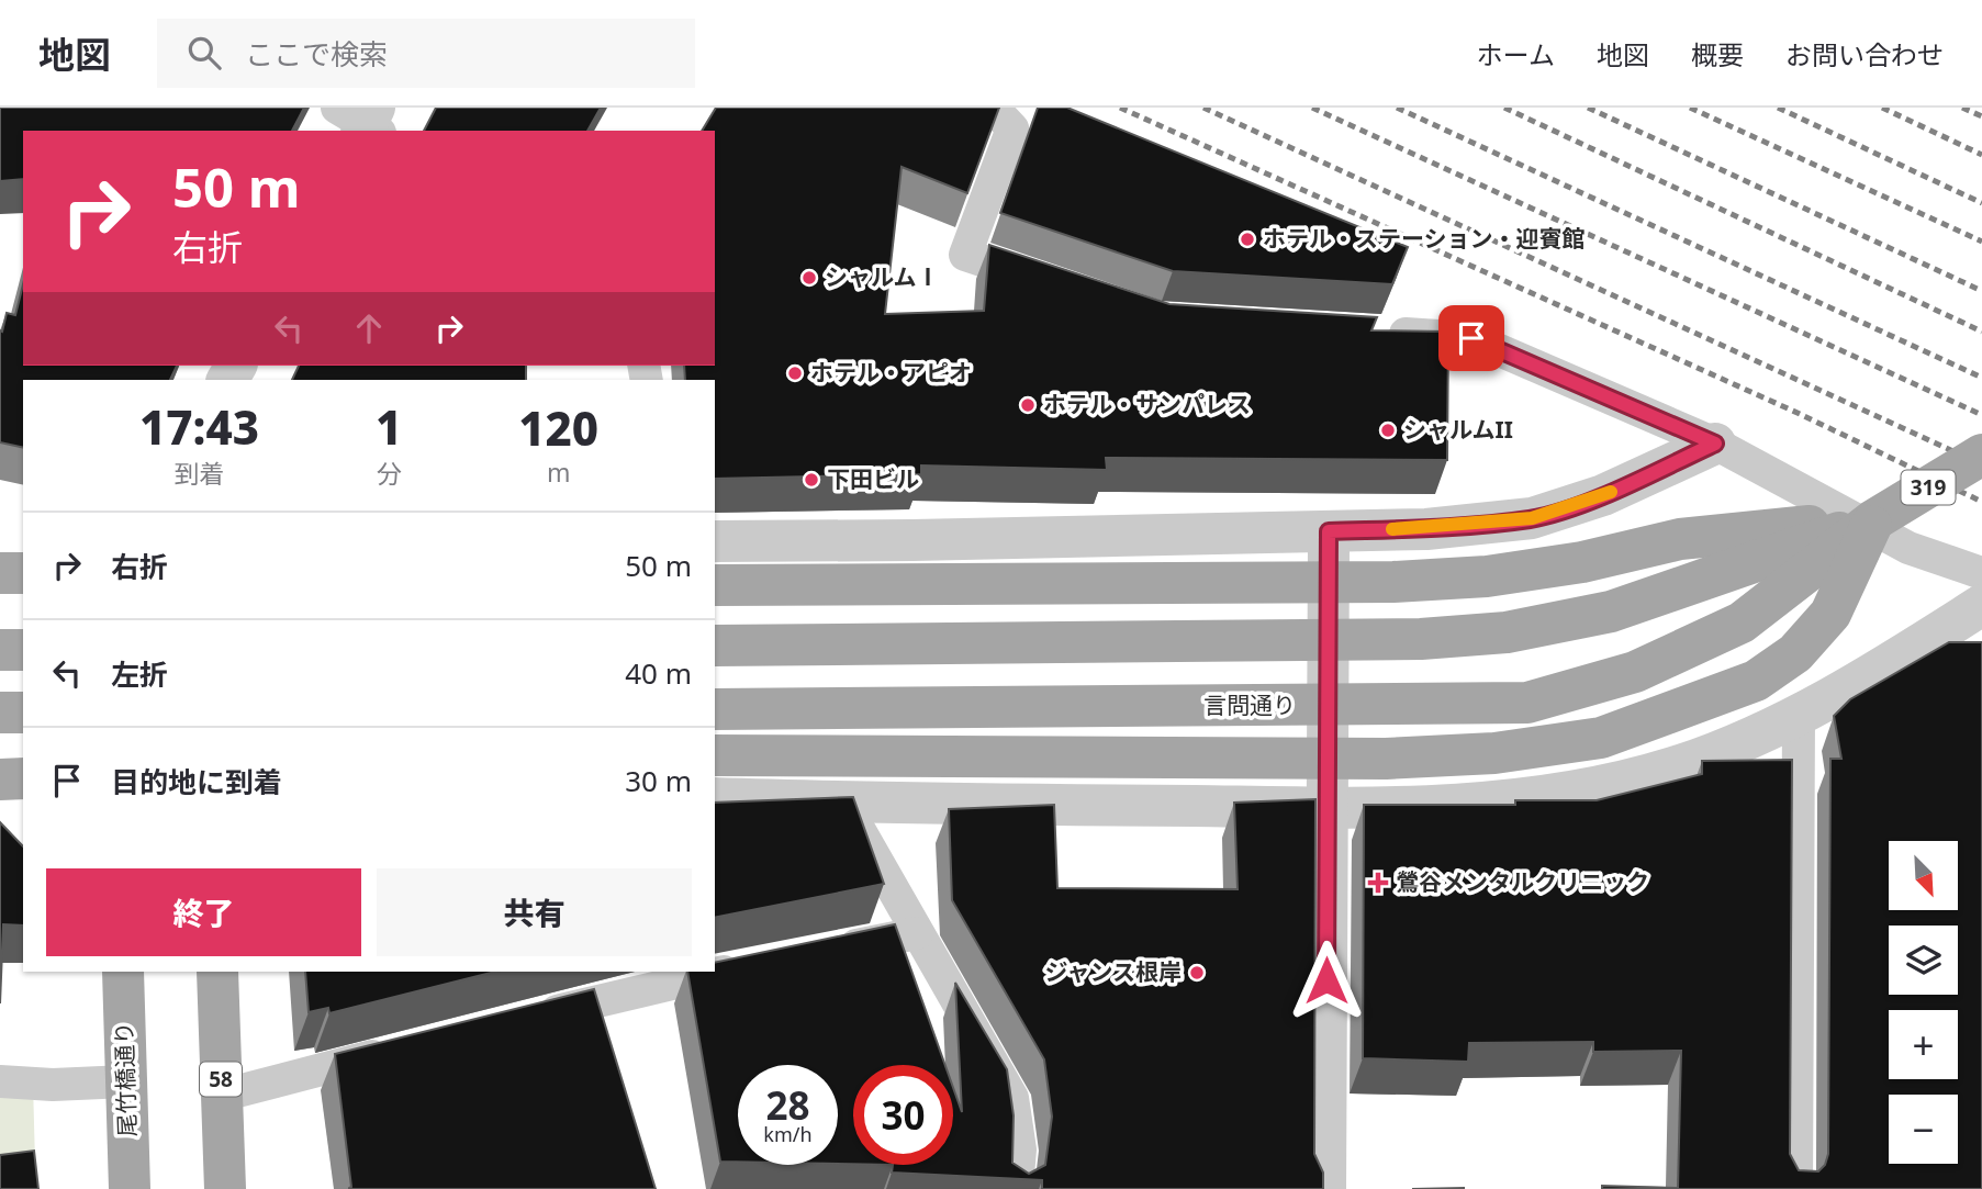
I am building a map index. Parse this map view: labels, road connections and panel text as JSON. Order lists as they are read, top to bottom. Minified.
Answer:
{"streets":{"main road":["319","言問通り","尾竹橋通り","58"]},"places":{"other":["ホテル・ステーション・迎賓館","シャルムⅠ","ホテル・アピオ","ホテル・サンパレス","シャルムII","下田ビル","ジャンス根岸"],"health":["鶯谷メンタルクリニック"]},"north":"bottom right","page":{"header":"地図","search":"ここで検索","nav":["ホーム","地図","概要","お問い合わせ"],"turn":["50 m","右折"],"eta":["17:43","到着","1","分","120","m"],"list":[{"name":"右折","value":"50 m"},{"name":"左折","value":"40 m"},{"name":"目的地に到着","value":"30 m"}],"map_buttons":["+","−"],"buttons":["終了","共有"],"speed":"28 km/h","limit":"30"}}
